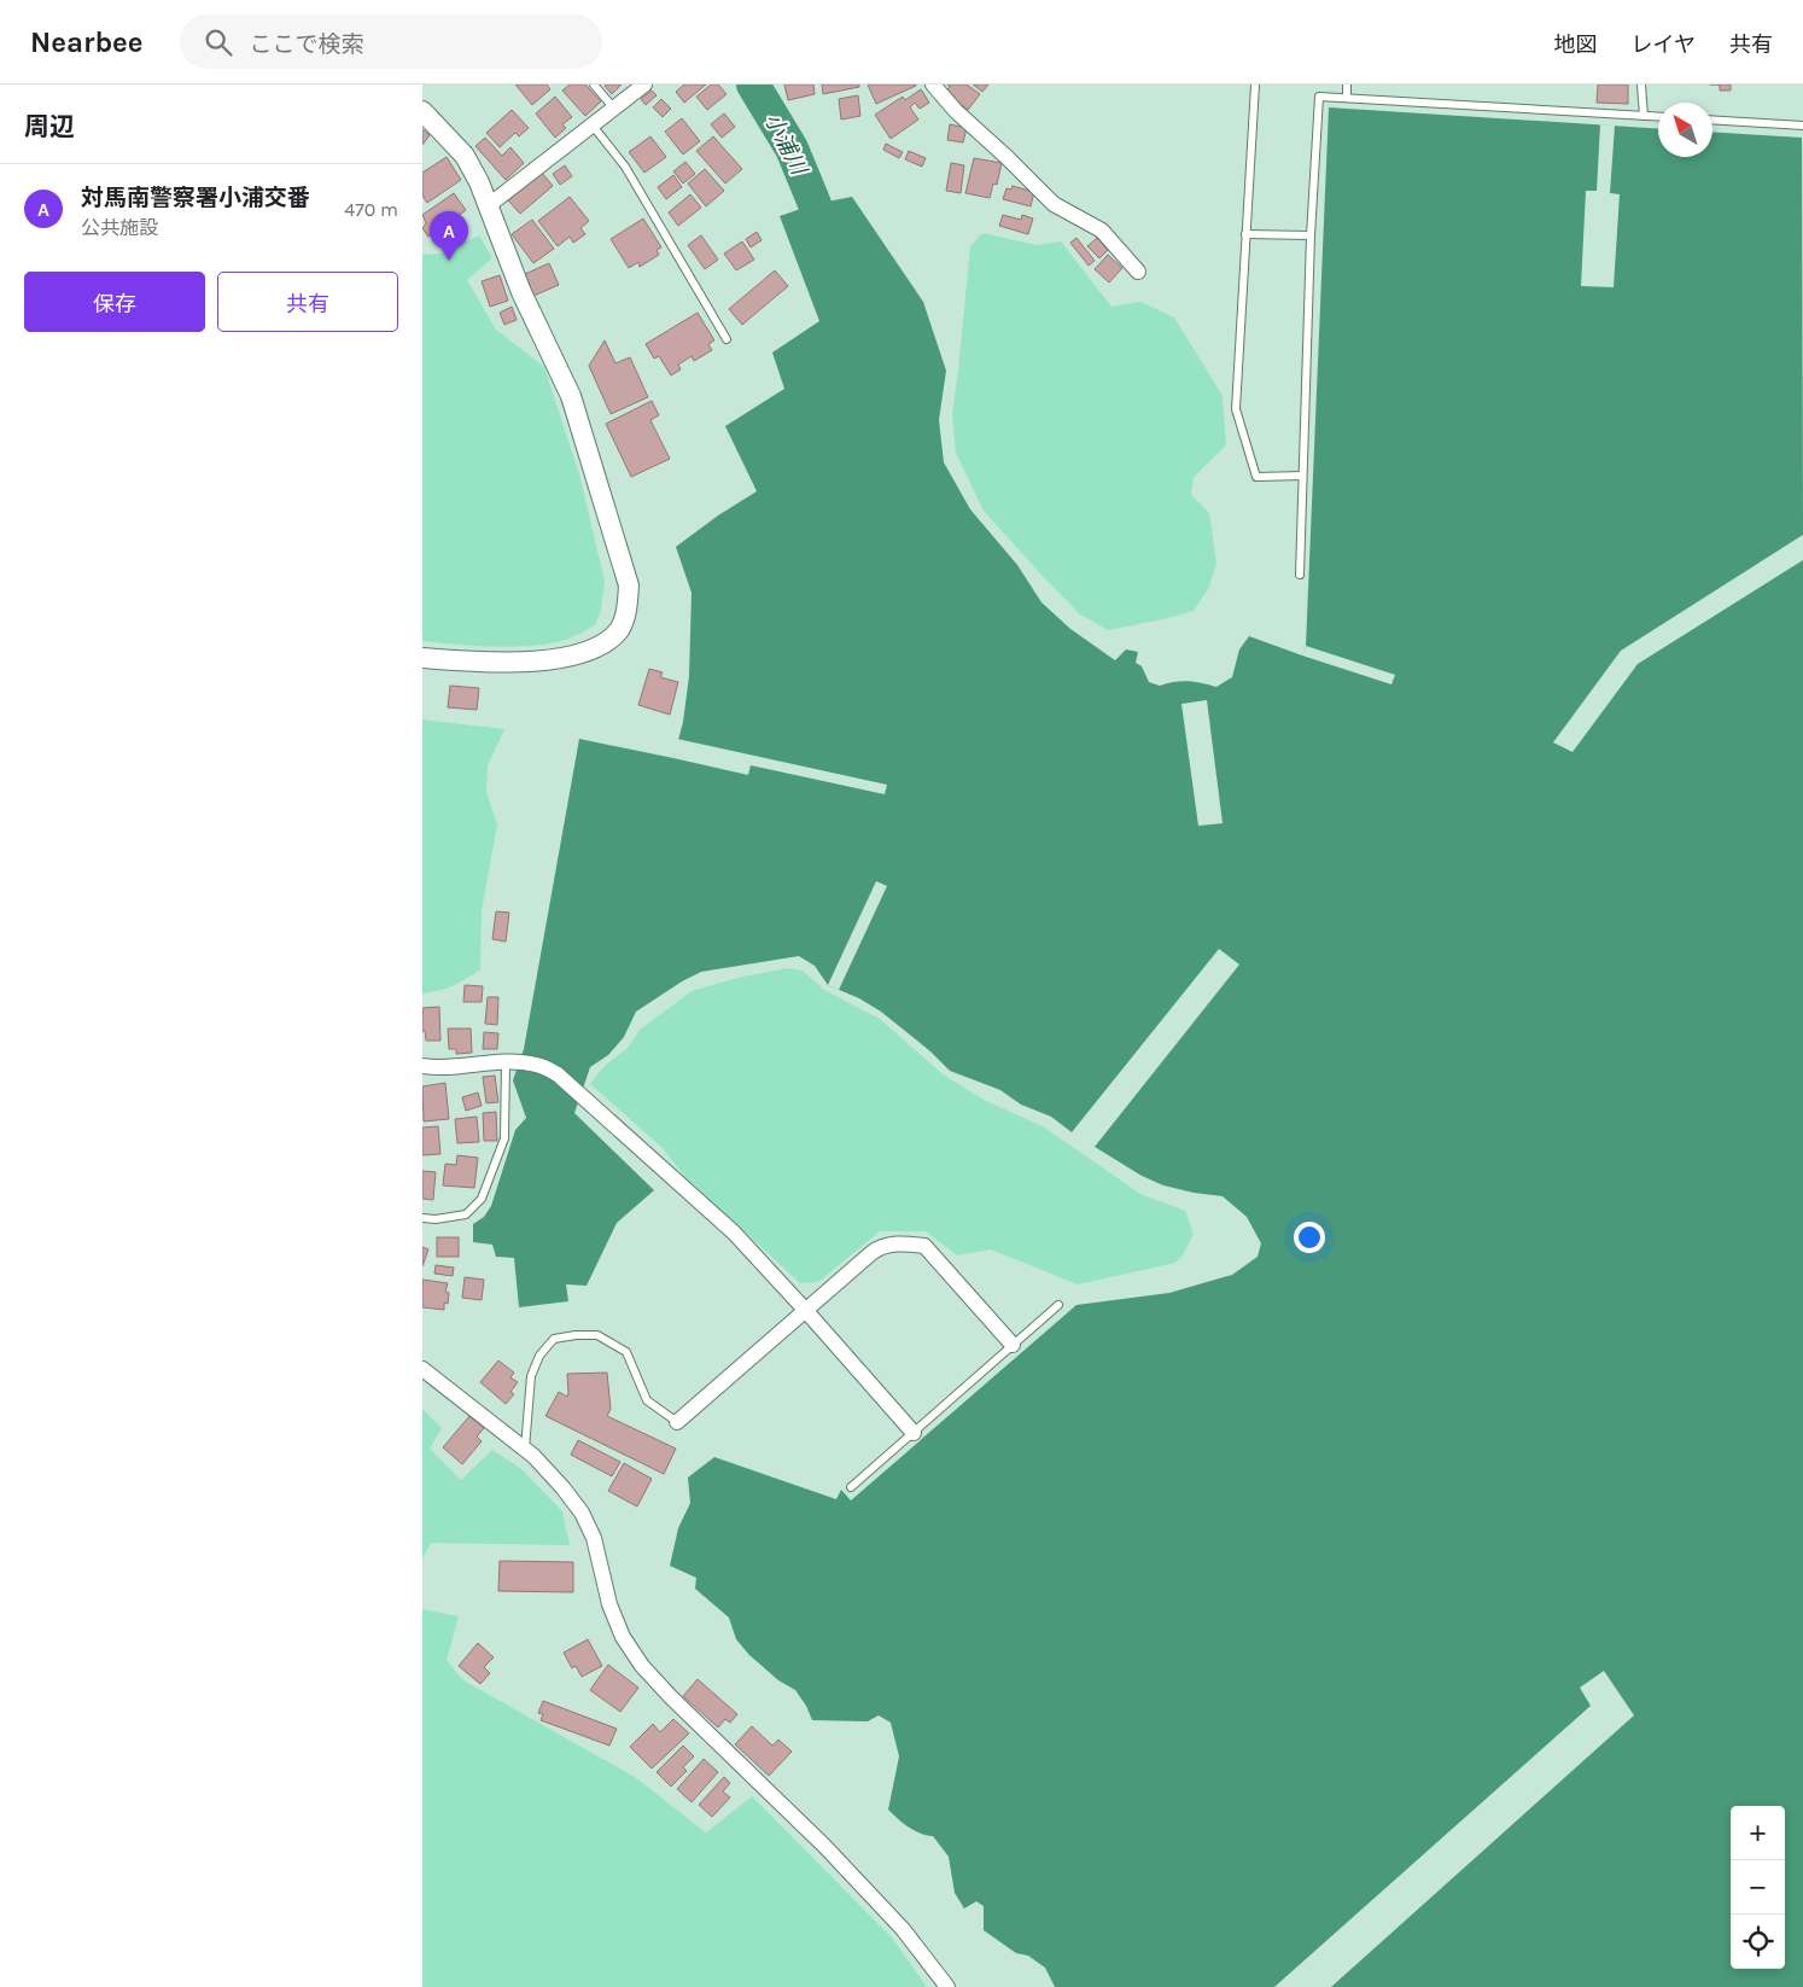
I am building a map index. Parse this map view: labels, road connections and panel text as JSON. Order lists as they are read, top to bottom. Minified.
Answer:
{"water":["小浦川"],"north":"top left","page":{"header":"Nearbee","search":"ここで検索","nav":["地図","レイヤ","共有"],"heading":"周辺","list":[{"mark":"A","name":"対馬南警察署小浦交番","note":"公共施設","value":"470 m"}],"pins":"A","buttons":["保存","共有"],"map_buttons":["+","−"]}}
